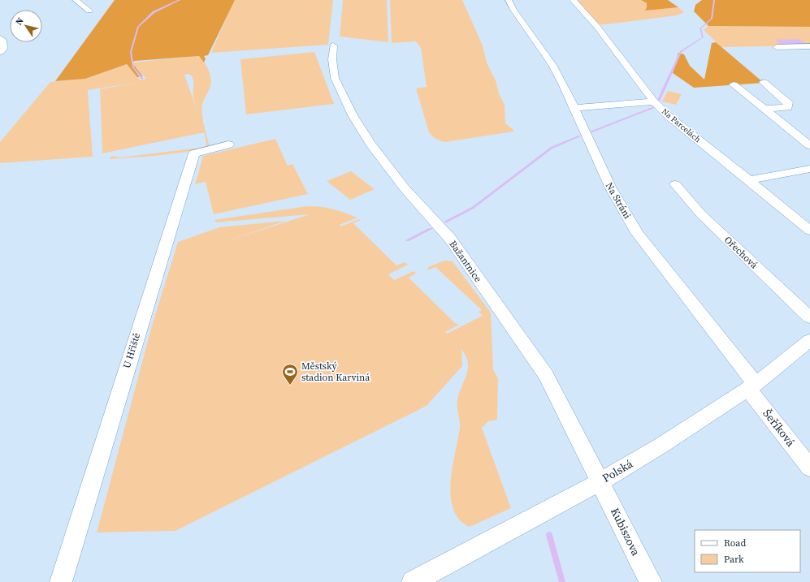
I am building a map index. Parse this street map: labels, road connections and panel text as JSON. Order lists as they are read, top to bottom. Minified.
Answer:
{"streets":{"street":["Na Parcelách","Na Stráni","Ořechová","Bažantnice","U Hřiště","Šeříková","Polská","Kubiszova"]},"crossings":[["Na Stráni","Šeříková"],["Na Stráni","Polská"],["Bažantnice","Polská"],["Bažantnice","Kubiszova"],["Šeříková","Polská"],["Polská","Kubiszova"]],"places":{"sports":["Městský stadion Karviná"]},"legend":["Road","Park"],"north":"top left"}
